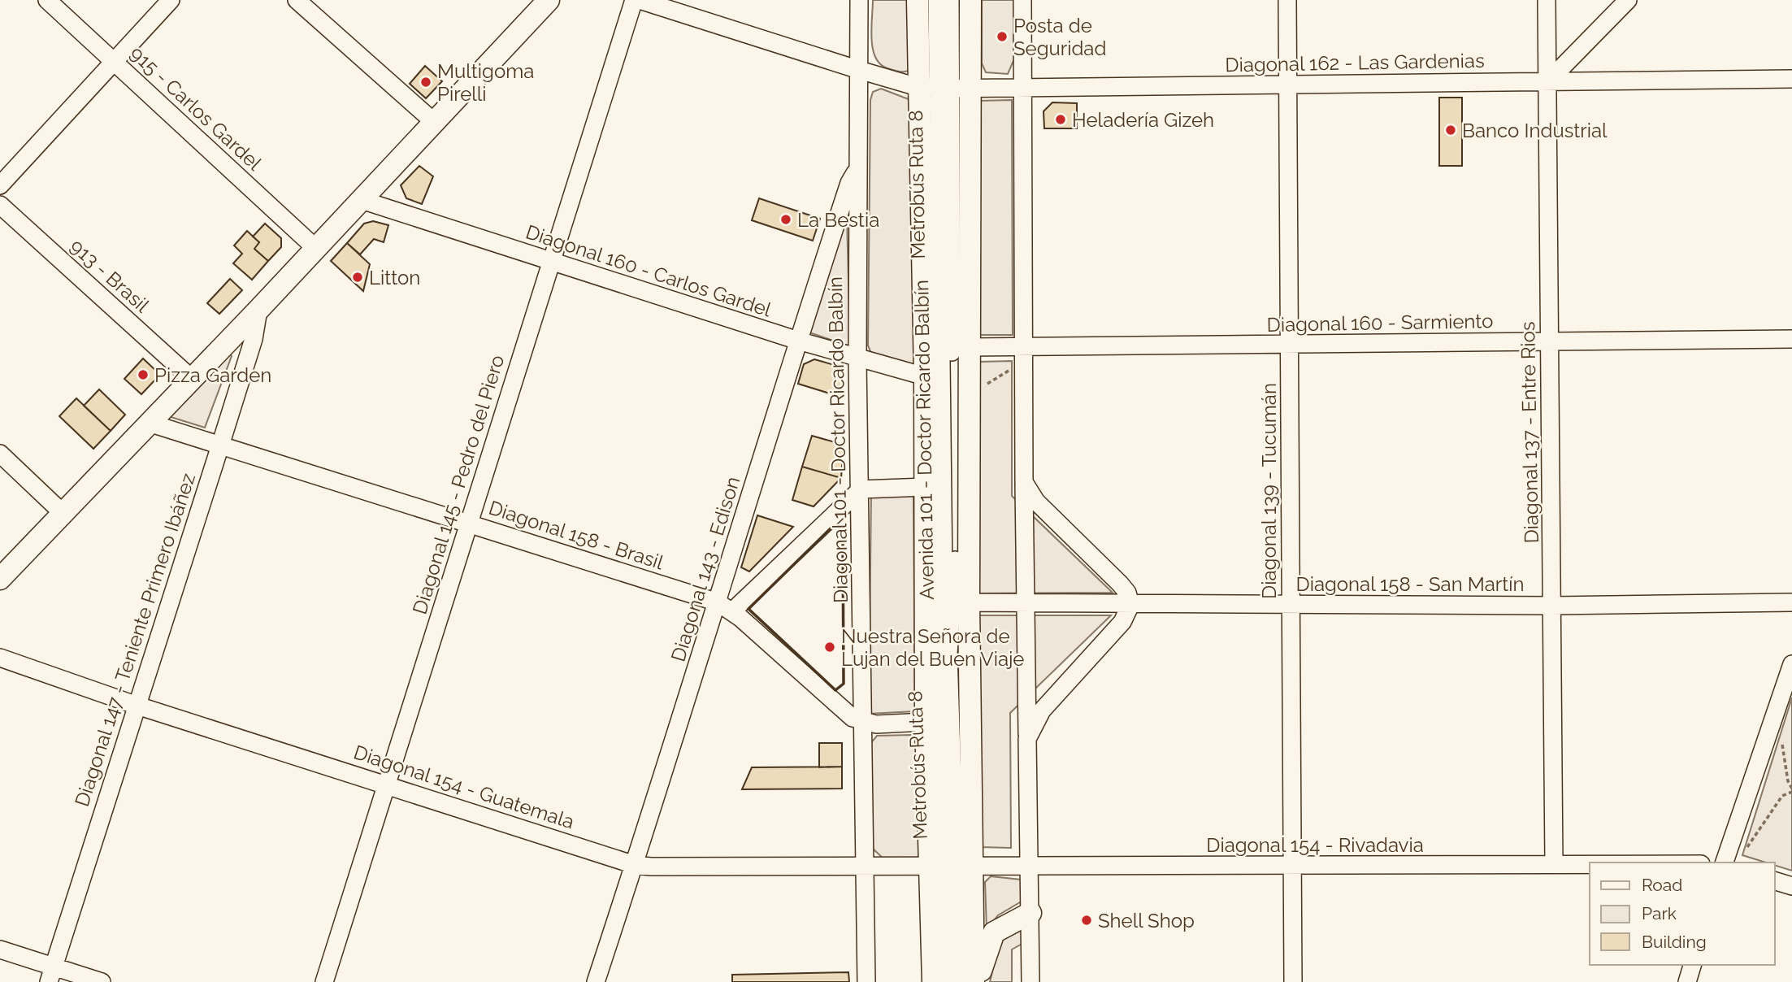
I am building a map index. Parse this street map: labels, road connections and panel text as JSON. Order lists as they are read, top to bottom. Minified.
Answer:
{"streets":{"main road":["Avenida 101 - Doctor Ricardo Balbín"],"street":["Diagonal 162 - Las Gardenias","915 - Carlos Gardel","Metrobús Ruta 8","Diagonal 160 - Carlos Gardel","913 - Brasil","Diagonal 160 - Sarmiento","Diagonal 137 - Entre Rios","Diagonal 101 - Doctor Ricardo Balbín","Diagonal 145 - Pedro del Piero","Diagonal 139 - Tucumán","Diagonal 158 - Brasil","Diagonal 143 - Edison","Diagonal 158 - San Martín","Diagonal 147 - Teniente Primero Ibáñez","Diagonal 154 - Guatemala","Diagonal 154 - Rivadavia"]},"crossings":[["Diagonal 162 - Las Gardenias","Metrobús Ruta 8"],["Diagonal 162 - Las Gardenias","Diagonal 137 - Entre Rios"],["Diagonal 162 - Las Gardenias","Diagonal 101 - Doctor Ricardo Balbín"],["Diagonal 162 - Las Gardenias","Avenida 101 - Doctor Ricardo Balbín"],["Diagonal 162 - Las Gardenias","Diagonal 139 - Tucumán"],["Metrobús Ruta 8","Avenida 101 - Doctor Ricardo Balbín"],["Metrobús Ruta 8","Diagonal 158 - San Martín"],["Metrobús Ruta 8","Diagonal 154 - Guatemala"],["Metrobús Ruta 8","Diagonal 154 - Rivadavia"],["Diagonal 160 - Carlos Gardel","Diagonal 101 - Doctor Ricardo Balbín"],["Diagonal 160 - Carlos Gardel","Avenida 101 - Doctor Ricardo Balbín"],["Diagonal 160 - Carlos Gardel","Diagonal 145 - Pedro del Piero"],["Diagonal 160 - Carlos Gardel","Diagonal 143 - Edison"],["Diagonal 160 - Sarmiento","Diagonal 137 - Entre Rios"],["Diagonal 160 - Sarmiento","Avenida 101 - Doctor Ricardo Balbín"],["Diagonal 160 - Sarmiento","Diagonal 139 - Tucumán"],["Diagonal 137 - Entre Rios","Diagonal 158 - San Martín"],["Diagonal 137 - Entre Rios","Diagonal 154 - Rivadavia"],["Diagonal 101 - Doctor Ricardo Balbín","Diagonal 158 - Brasil"],["Diagonal 101 - Doctor Ricardo Balbín","Diagonal 143 - Edison"],["Diagonal 101 - Doctor Ricardo Balbín","Diagonal 154 - Guatemala"],["Avenida 101 - Doctor Ricardo Balbín","Diagonal 158 - San Martín"],["Avenida 101 - Doctor Ricardo Balbín","Diagonal 154 - Guatemala"],["Avenida 101 - Doctor Ricardo Balbín","Diagonal 154 - Rivadavia"],["Diagonal 145 - Pedro del Piero","Diagonal 158 - Brasil"],["Diagonal 145 - Pedro del Piero","Diagonal 154 - Guatemala"],["Diagonal 139 - Tucumán","Diagonal 158 - San Martín"],["Diagonal 139 - Tucumán","Diagonal 154 - Rivadavia"],["Diagonal 158 - Brasil","Diagonal 143 - Edison"],["Diagonal 158 - Brasil","Diagonal 147 - Teniente Primero Ibáñez"],["Diagonal 143 - Edison","Diagonal 154 - Guatemala"],["Diagonal 147 - Teniente Primero Ibáñez","Diagonal 154 - Guatemala"],["Diagonal 154 - Guatemala","Diagonal 154 - Rivadavia"]],"places":["Posta de Seguridad","Multigoma Pirelli","Heladería Gizeh","Banco Industrial","La Bestia","Litton","Pizza Garden","Nuestra Señora de Lujan del Buen Viaje","Shell Shop"],"legend":["Road","Park","Building"]}
